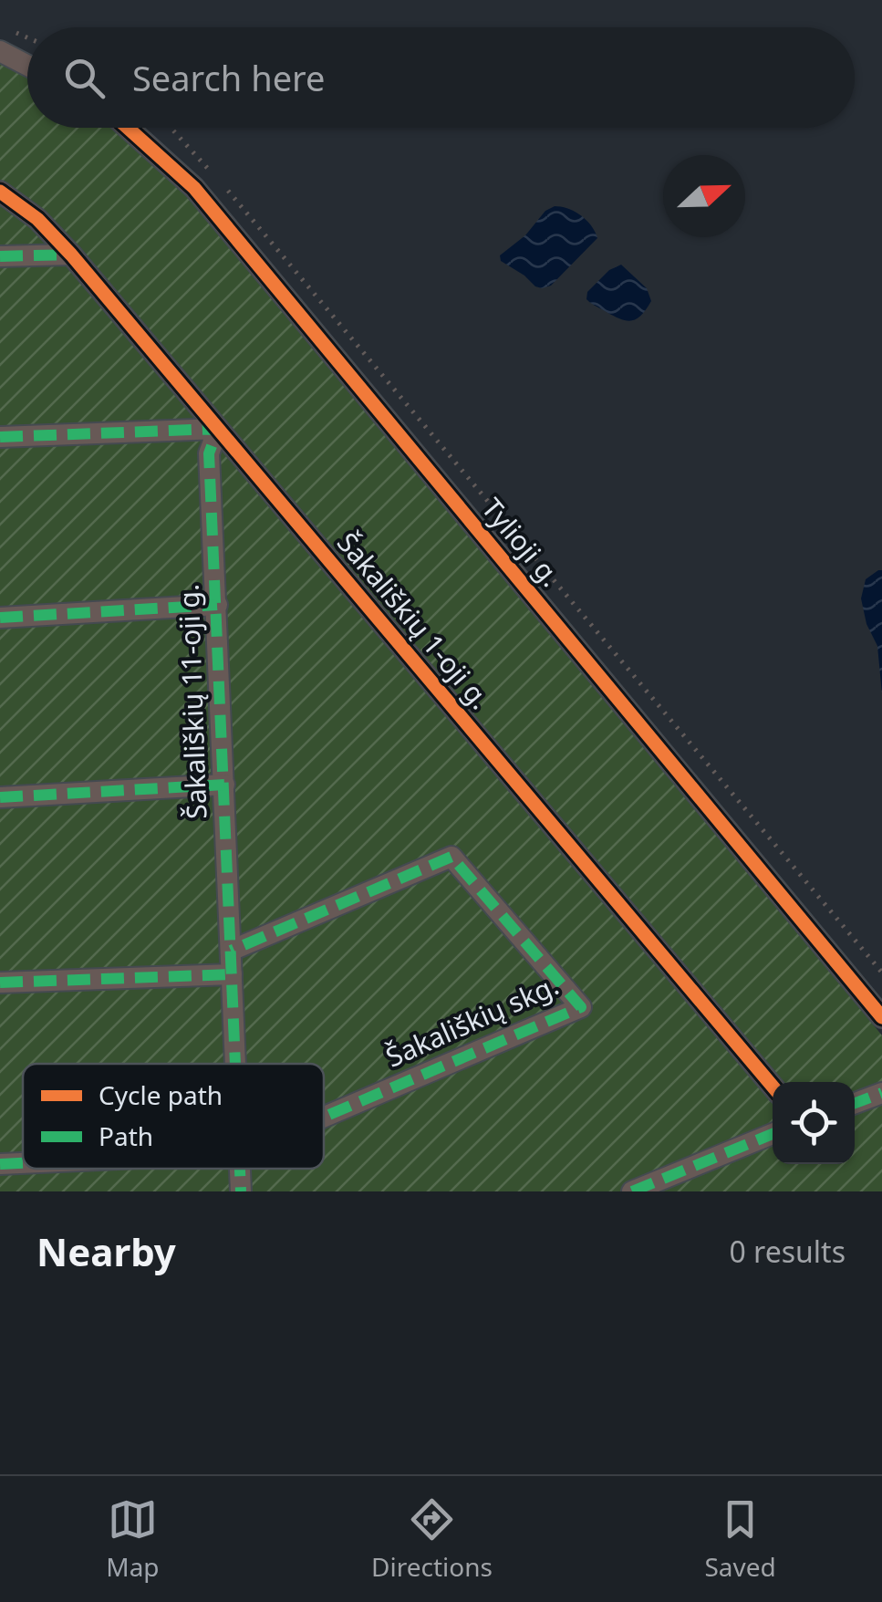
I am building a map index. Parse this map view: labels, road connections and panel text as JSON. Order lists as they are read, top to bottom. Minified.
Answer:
{"streets":{"street":["Tylioji g.","Šakališkių 1-oji g.","Šakališkių 11-oji g.","Šakališkių skg."]},"crossings":[["Šakališkių 1-oji g.","Šakališkių 11-oji g."],["Šakališkių 11-oji g.","Šakališkių skg."]],"legend":["Cycle path","Path"],"north":"right","page":{"search":"Search here","heading":["Nearby","0 results"],"nav":["Map","Directions","Saved"]}}
